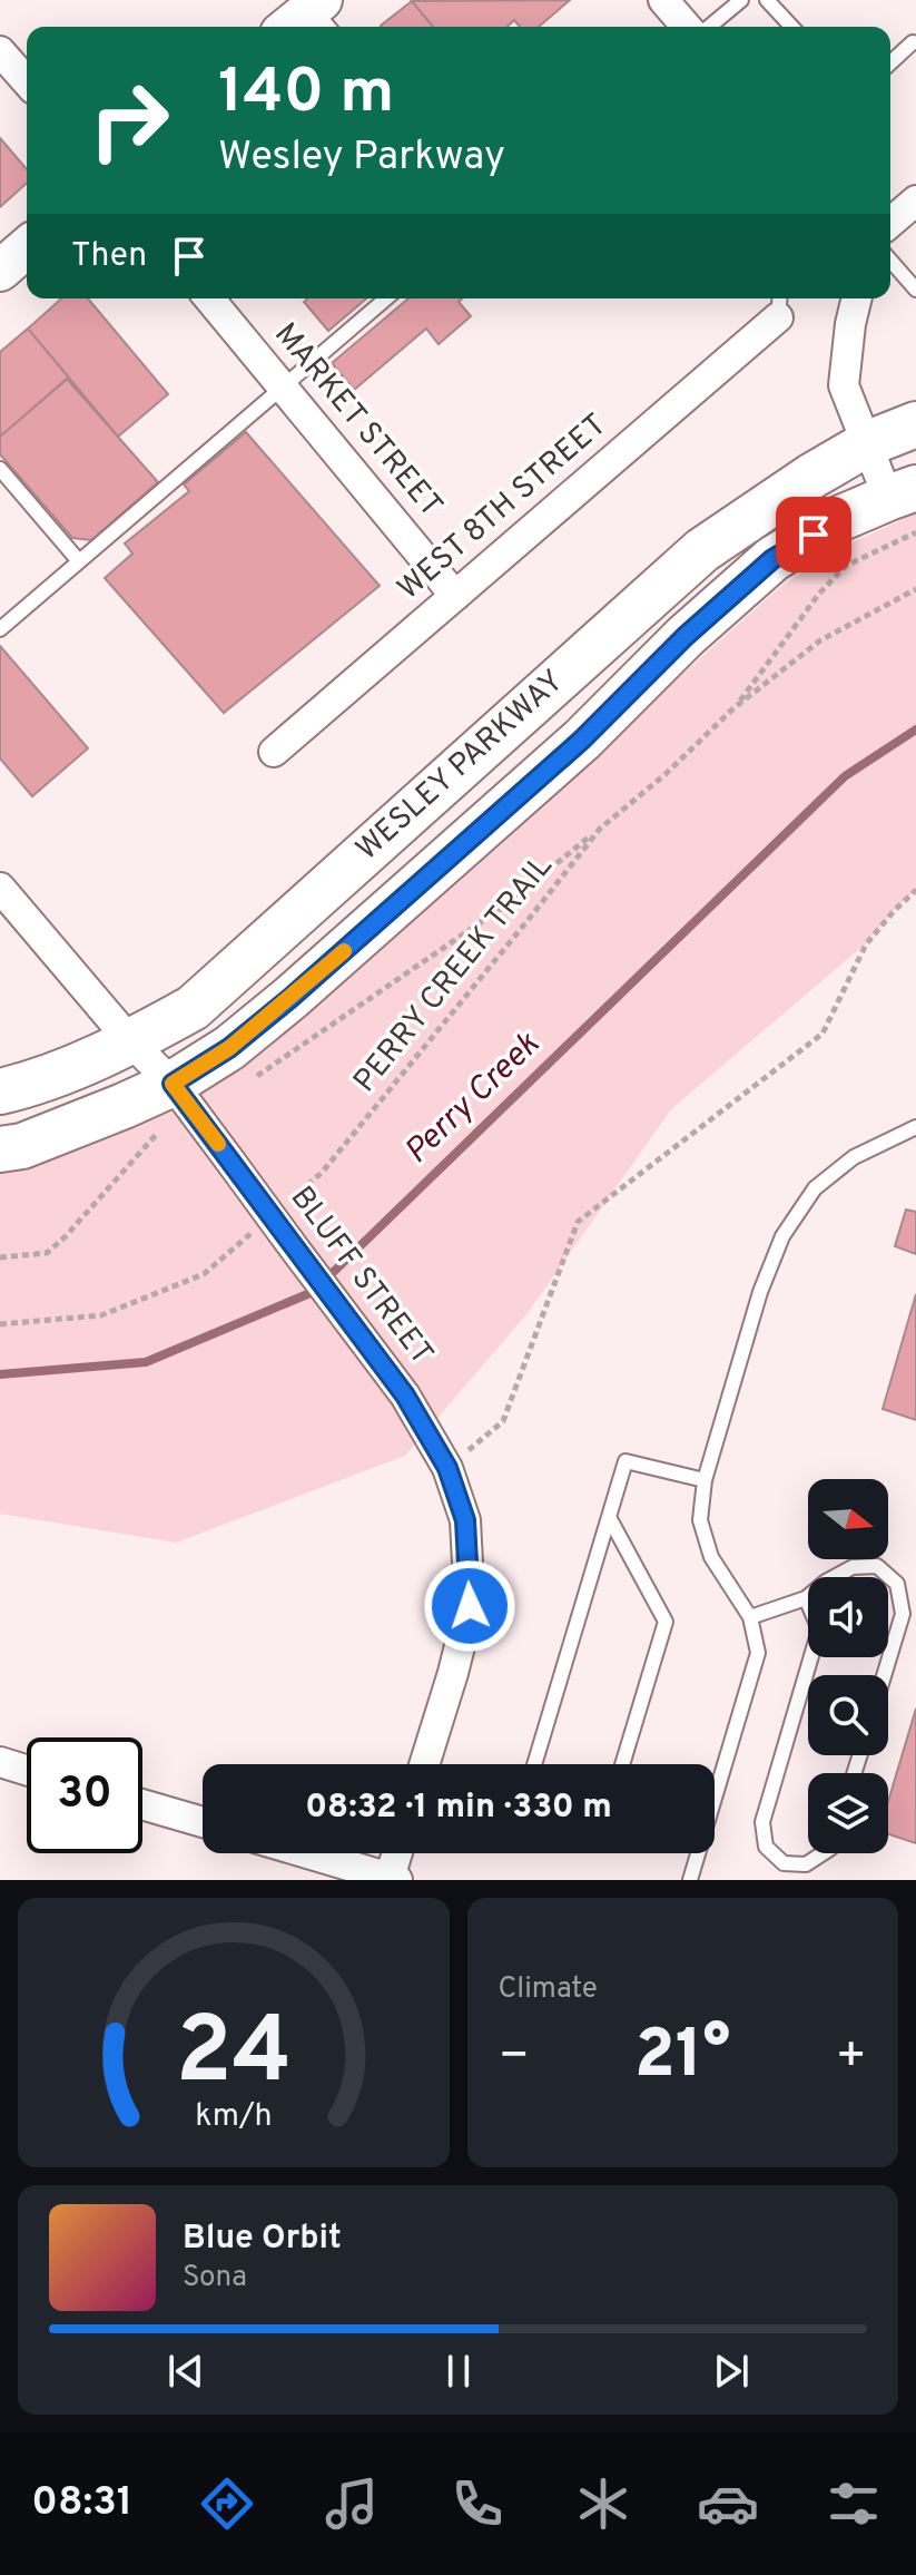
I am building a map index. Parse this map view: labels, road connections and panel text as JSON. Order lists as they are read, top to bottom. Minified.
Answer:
{"streets":{"main road":["WESLEY PARKWAY"],"street":["MARKET STREET","WEST 8TH STREET","BLUFF STREET"],"path":["PERRY CREEK TRAIL"]},"crossings":[["MARKET STREET","WEST 8TH STREET"],["WESLEY PARKWAY","BLUFF STREET"]],"water":["Perry Creek"],"north":"right","page":{"turn":["140 m","Wesley Parkway"],"then":"Then","limit":"30","trip":"08:32 · 1 min · 330 m","tile":"Climate","heat":["−","21°","+"],"song":["Blue Orbit","Sona"],"tabs":"08:31","gauge":["24","km/h"]}}
